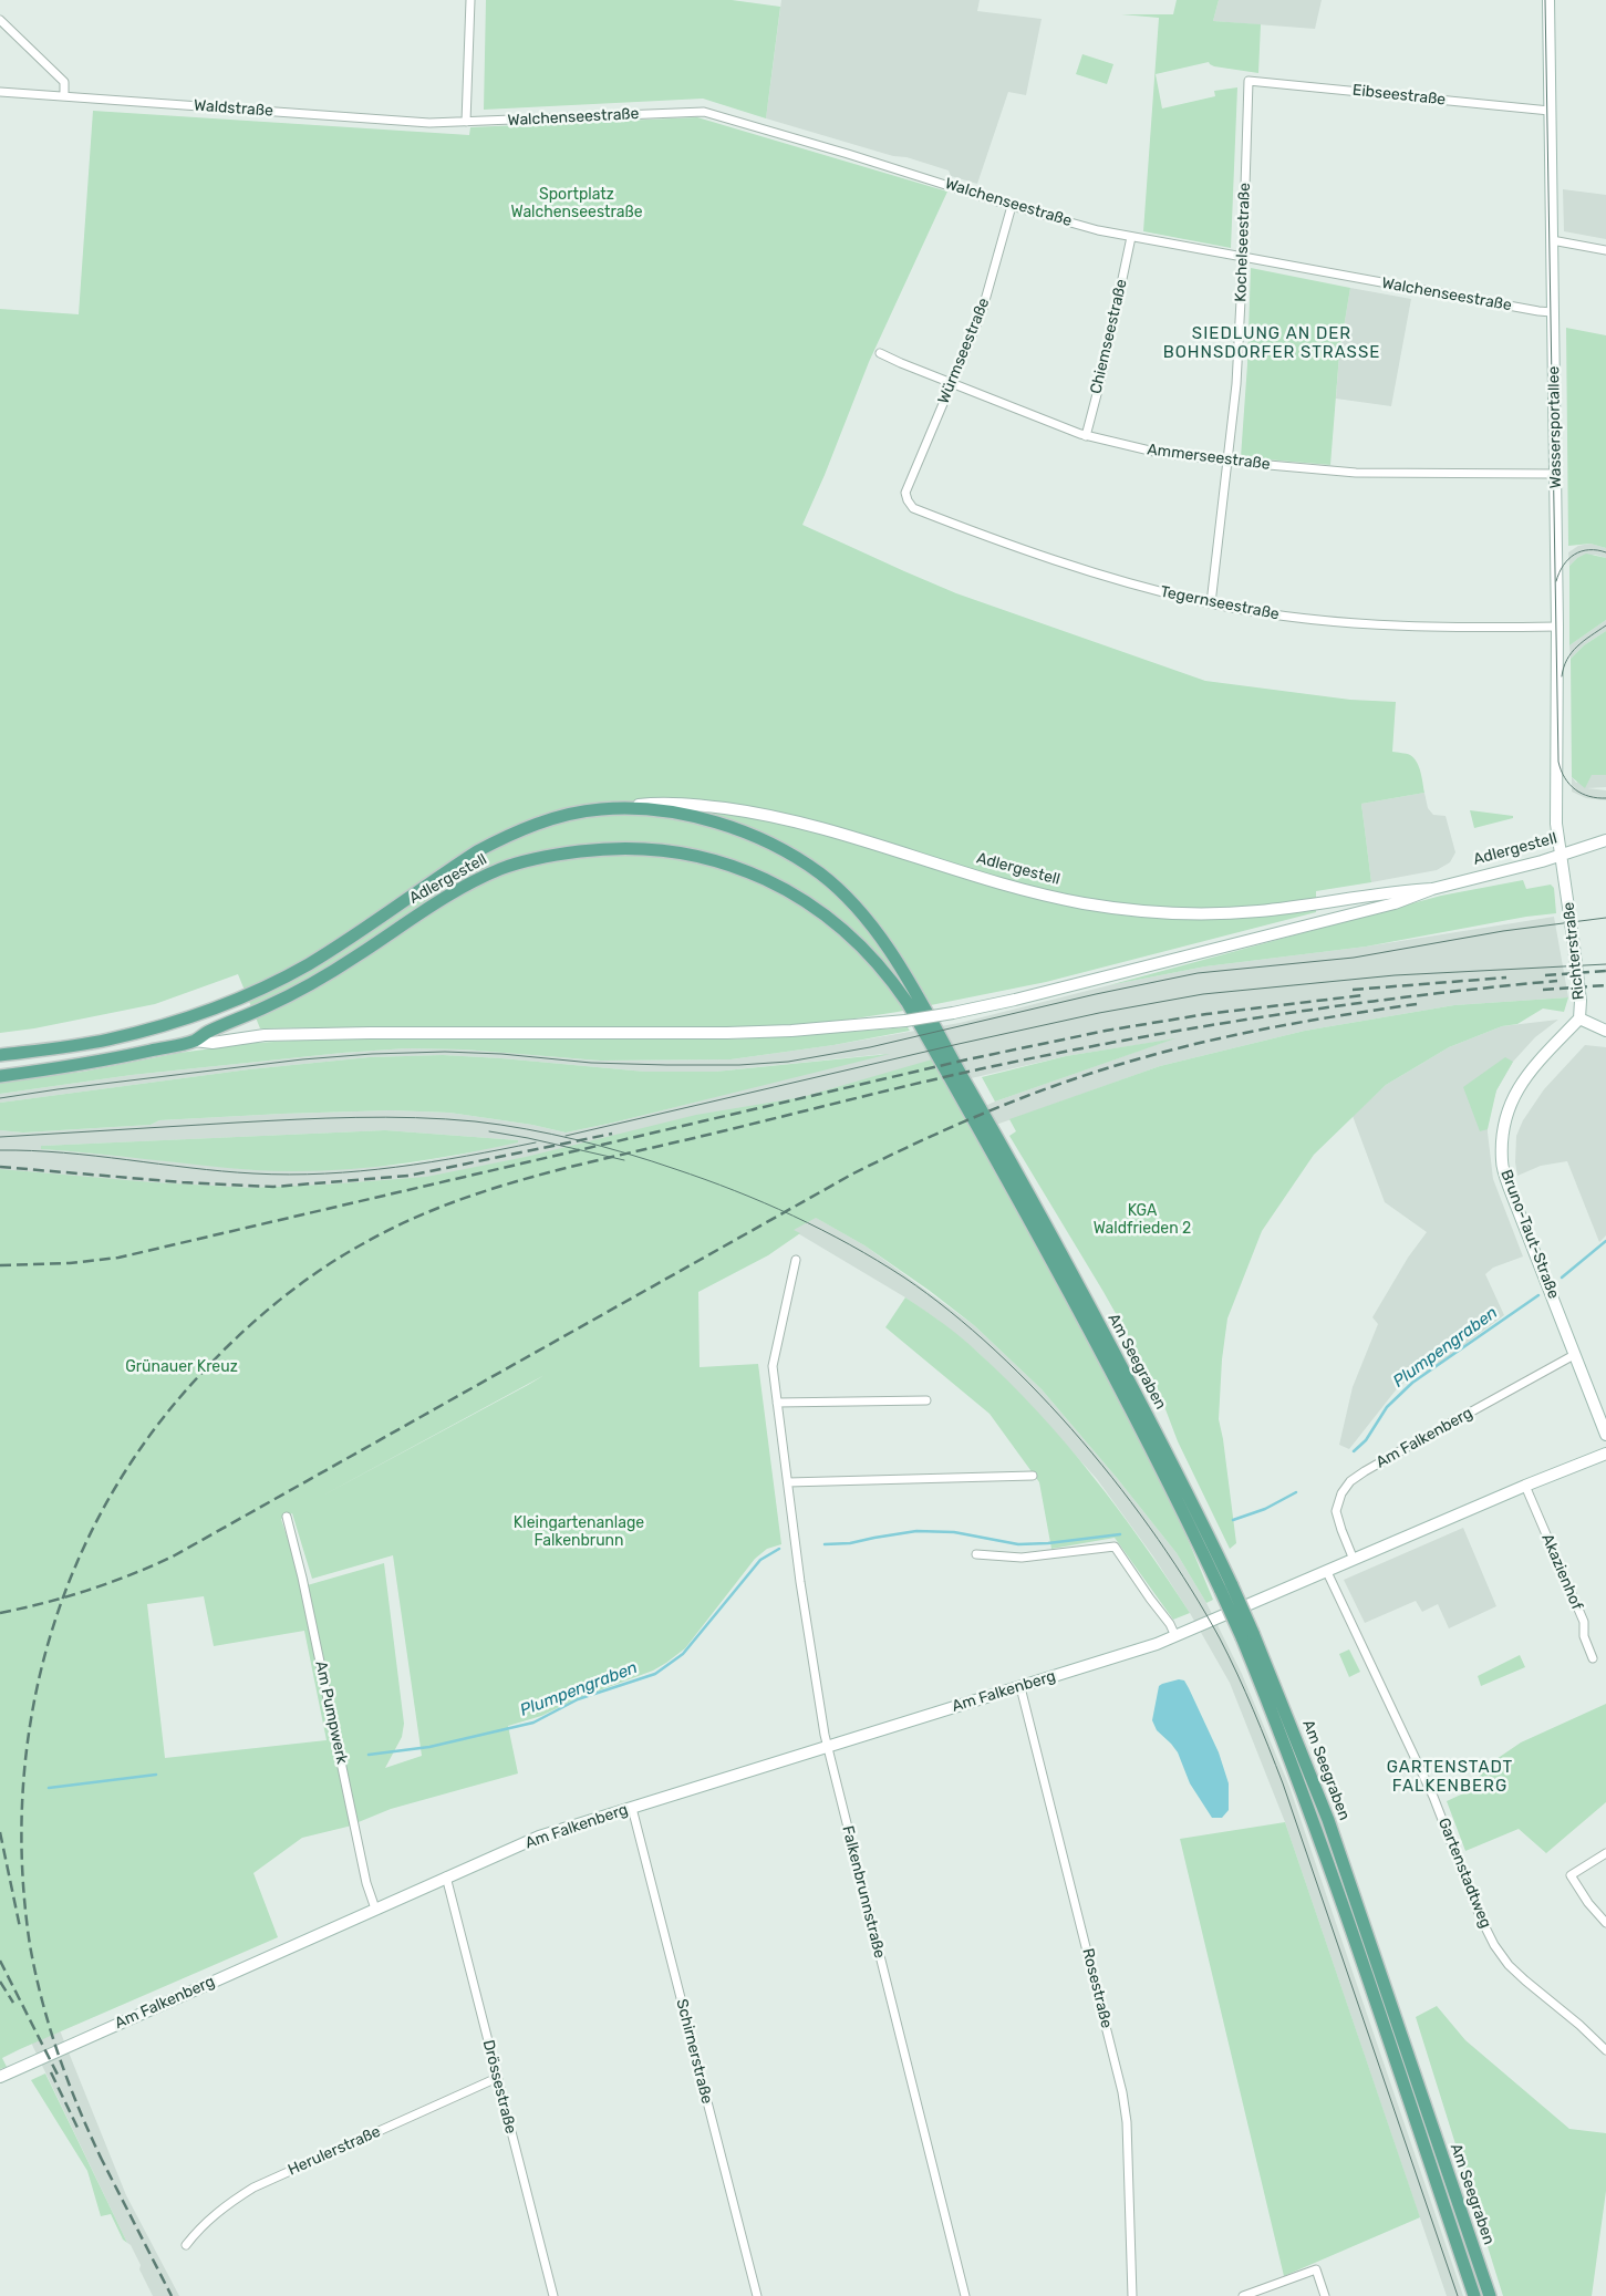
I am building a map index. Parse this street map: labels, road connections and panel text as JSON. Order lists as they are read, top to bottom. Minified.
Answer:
{"streets":{"main road":["Wassersportallee","Adlergestell","Richterstraße","Bruno-Taut-Straße","Am Seegraben","Am Falkenberg"],"street":["Eibseestraße","Waldstraße","Walchenseestraße","Kochelseestraße","Chiemseestraße","Würmseestraße","Ammerseestraße","Tegernseestraße","Akazienhof","Am Pumpwerk","Gartenstadtweg","Falkenbrunnstraße","Rosestraße","Schirnerstraße","Drössestraße","Herulerstraße"]},"crossings":[["Eibseestraße","Kochelseestraße"],["Eibseestraße","Wassersportallee"],["Waldstraße","Walchenseestraße"],["Walchenseestraße","Kochelseestraße"],["Walchenseestraße","Chiemseestraße"],["Walchenseestraße","Würmseestraße"],["Walchenseestraße","Wassersportallee"],["Kochelseestraße","Ammerseestraße"],["Kochelseestraße","Tegernseestraße"],["Chiemseestraße","Ammerseestraße"],["Würmseestraße","Ammerseestraße"],["Würmseestraße","Tegernseestraße"],["Wassersportallee","Ammerseestraße"],["Wassersportallee","Tegernseestraße"],["Wassersportallee","Adlergestell"],["Wassersportallee","Richterstraße"],["Adlergestell","Richterstraße"],["Adlergestell","Am Seegraben"],["Richterstraße","Bruno-Taut-Straße"],["Bruno-Taut-Straße","Am Falkenberg"],["Am Falkenberg","Akazienhof"],["Am Falkenberg","Am Pumpwerk"],["Am Falkenberg","Gartenstadtweg"],["Am Falkenberg","Falkenbrunnstraße"],["Am Falkenberg","Rosestraße"],["Am Falkenberg","Schirnerstraße"],["Am Falkenberg","Drössestraße"],["Drössestraße","Herulerstraße"]],"districts":["SIEDLUNG AN DER BOHNSDORFER STRASSE","GARTENSTADT FALKENBERG"],"water":["Plumpengraben"],"parks":["Sportplatz Walchenseestraße","KGA Waldfrieden 2","Grünauer Kreuz","Kleingartenanlage Falkenbrunn"]}
